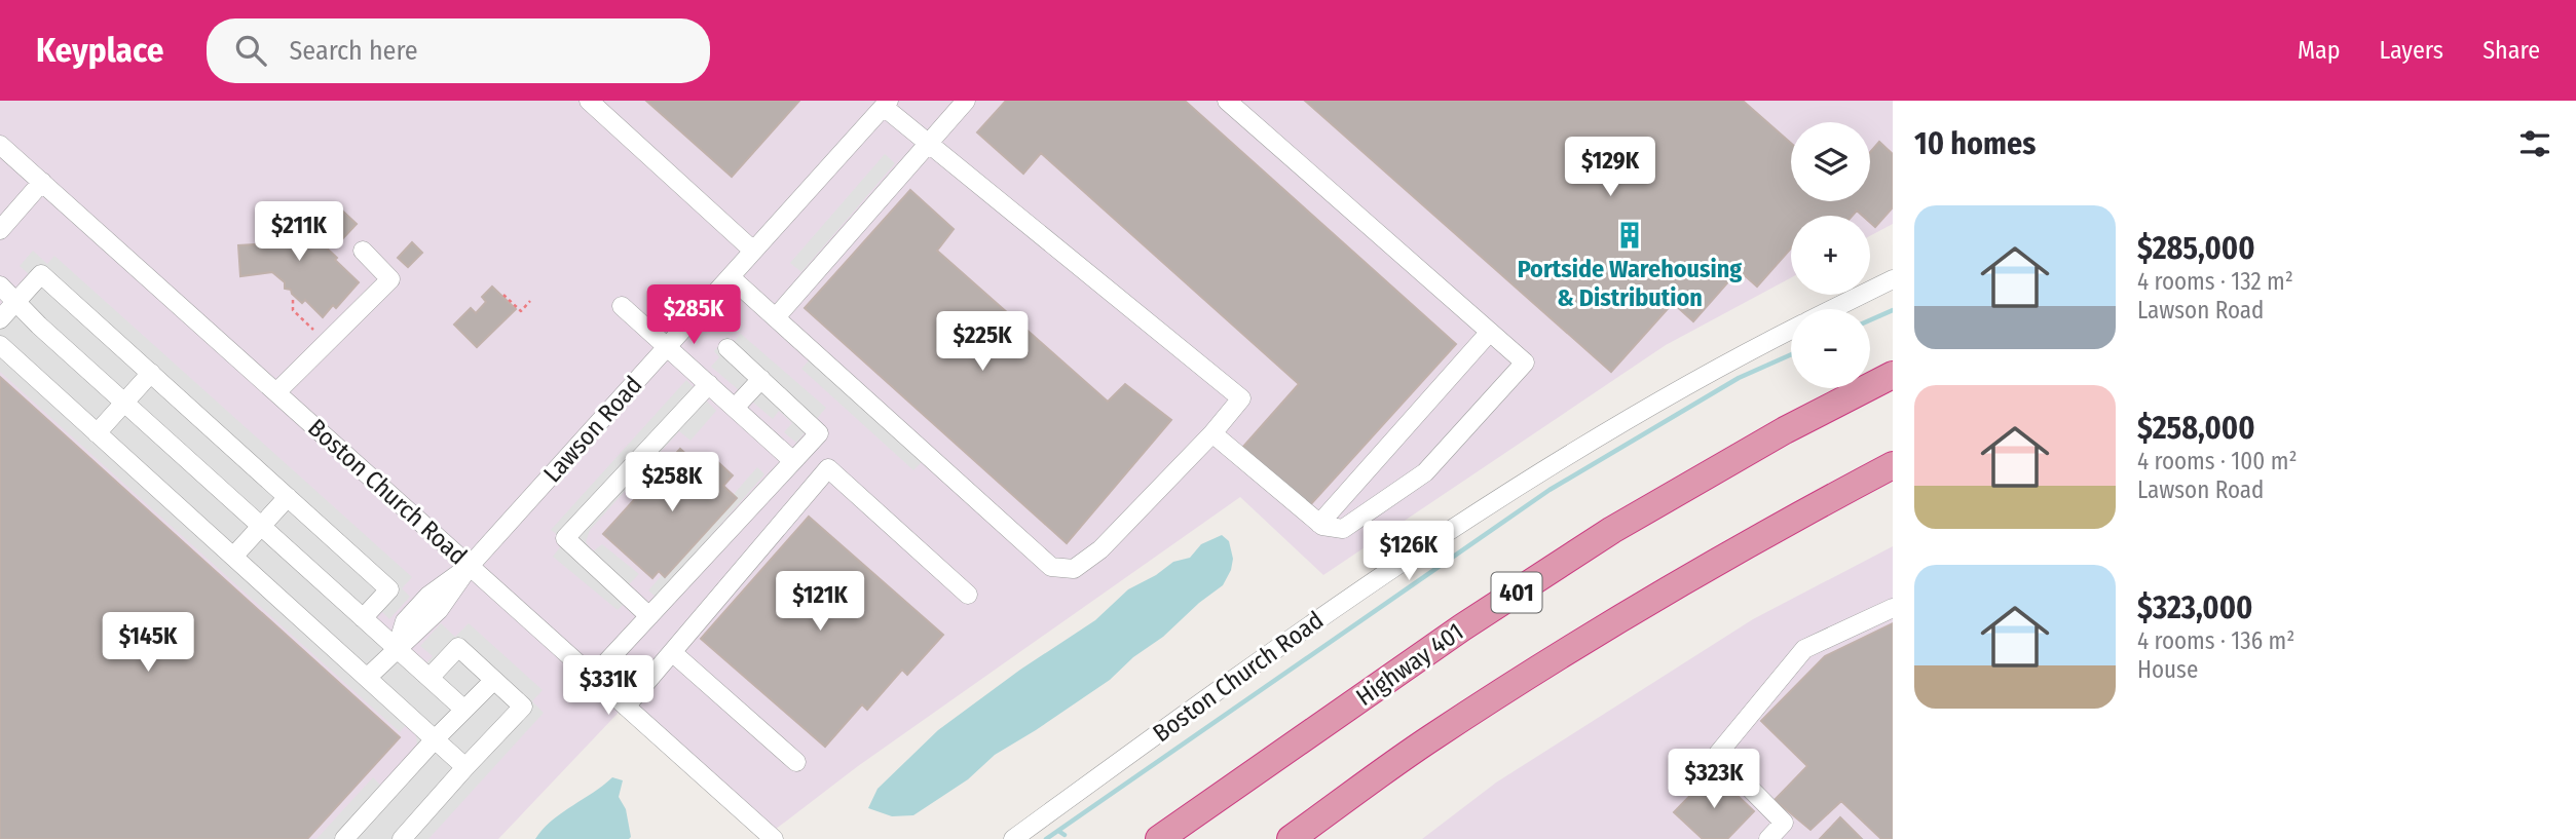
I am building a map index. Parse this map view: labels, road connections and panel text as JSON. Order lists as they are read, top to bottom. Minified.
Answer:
{"streets":{"highway":["401","Highway 401"],"street":["Lawson Road","Boston Church Road"]},"crossings":[["Lawson Road","Boston Church Road"]],"places":{"building":["Portside Warehousing & Distribution"]},"page":{"header":"Keyplace","search":"Search here","nav":["Map","Layers","Share"],"heading":"10 homes","map_buttons":["+","−"],"price":["$129K","$211K","$285K","$225K","$258K","$126K","$121K","$145K","$331K","$323K"],"list":[{"name":"$285,000","note":"4 rooms · 132 m² · Lawson Road"},{"name":"$258,000","note":"4 rooms · 100 m² · Lawson Road"},{"name":"$323,000","note":"4 rooms · 136 m² · House"}]}}
